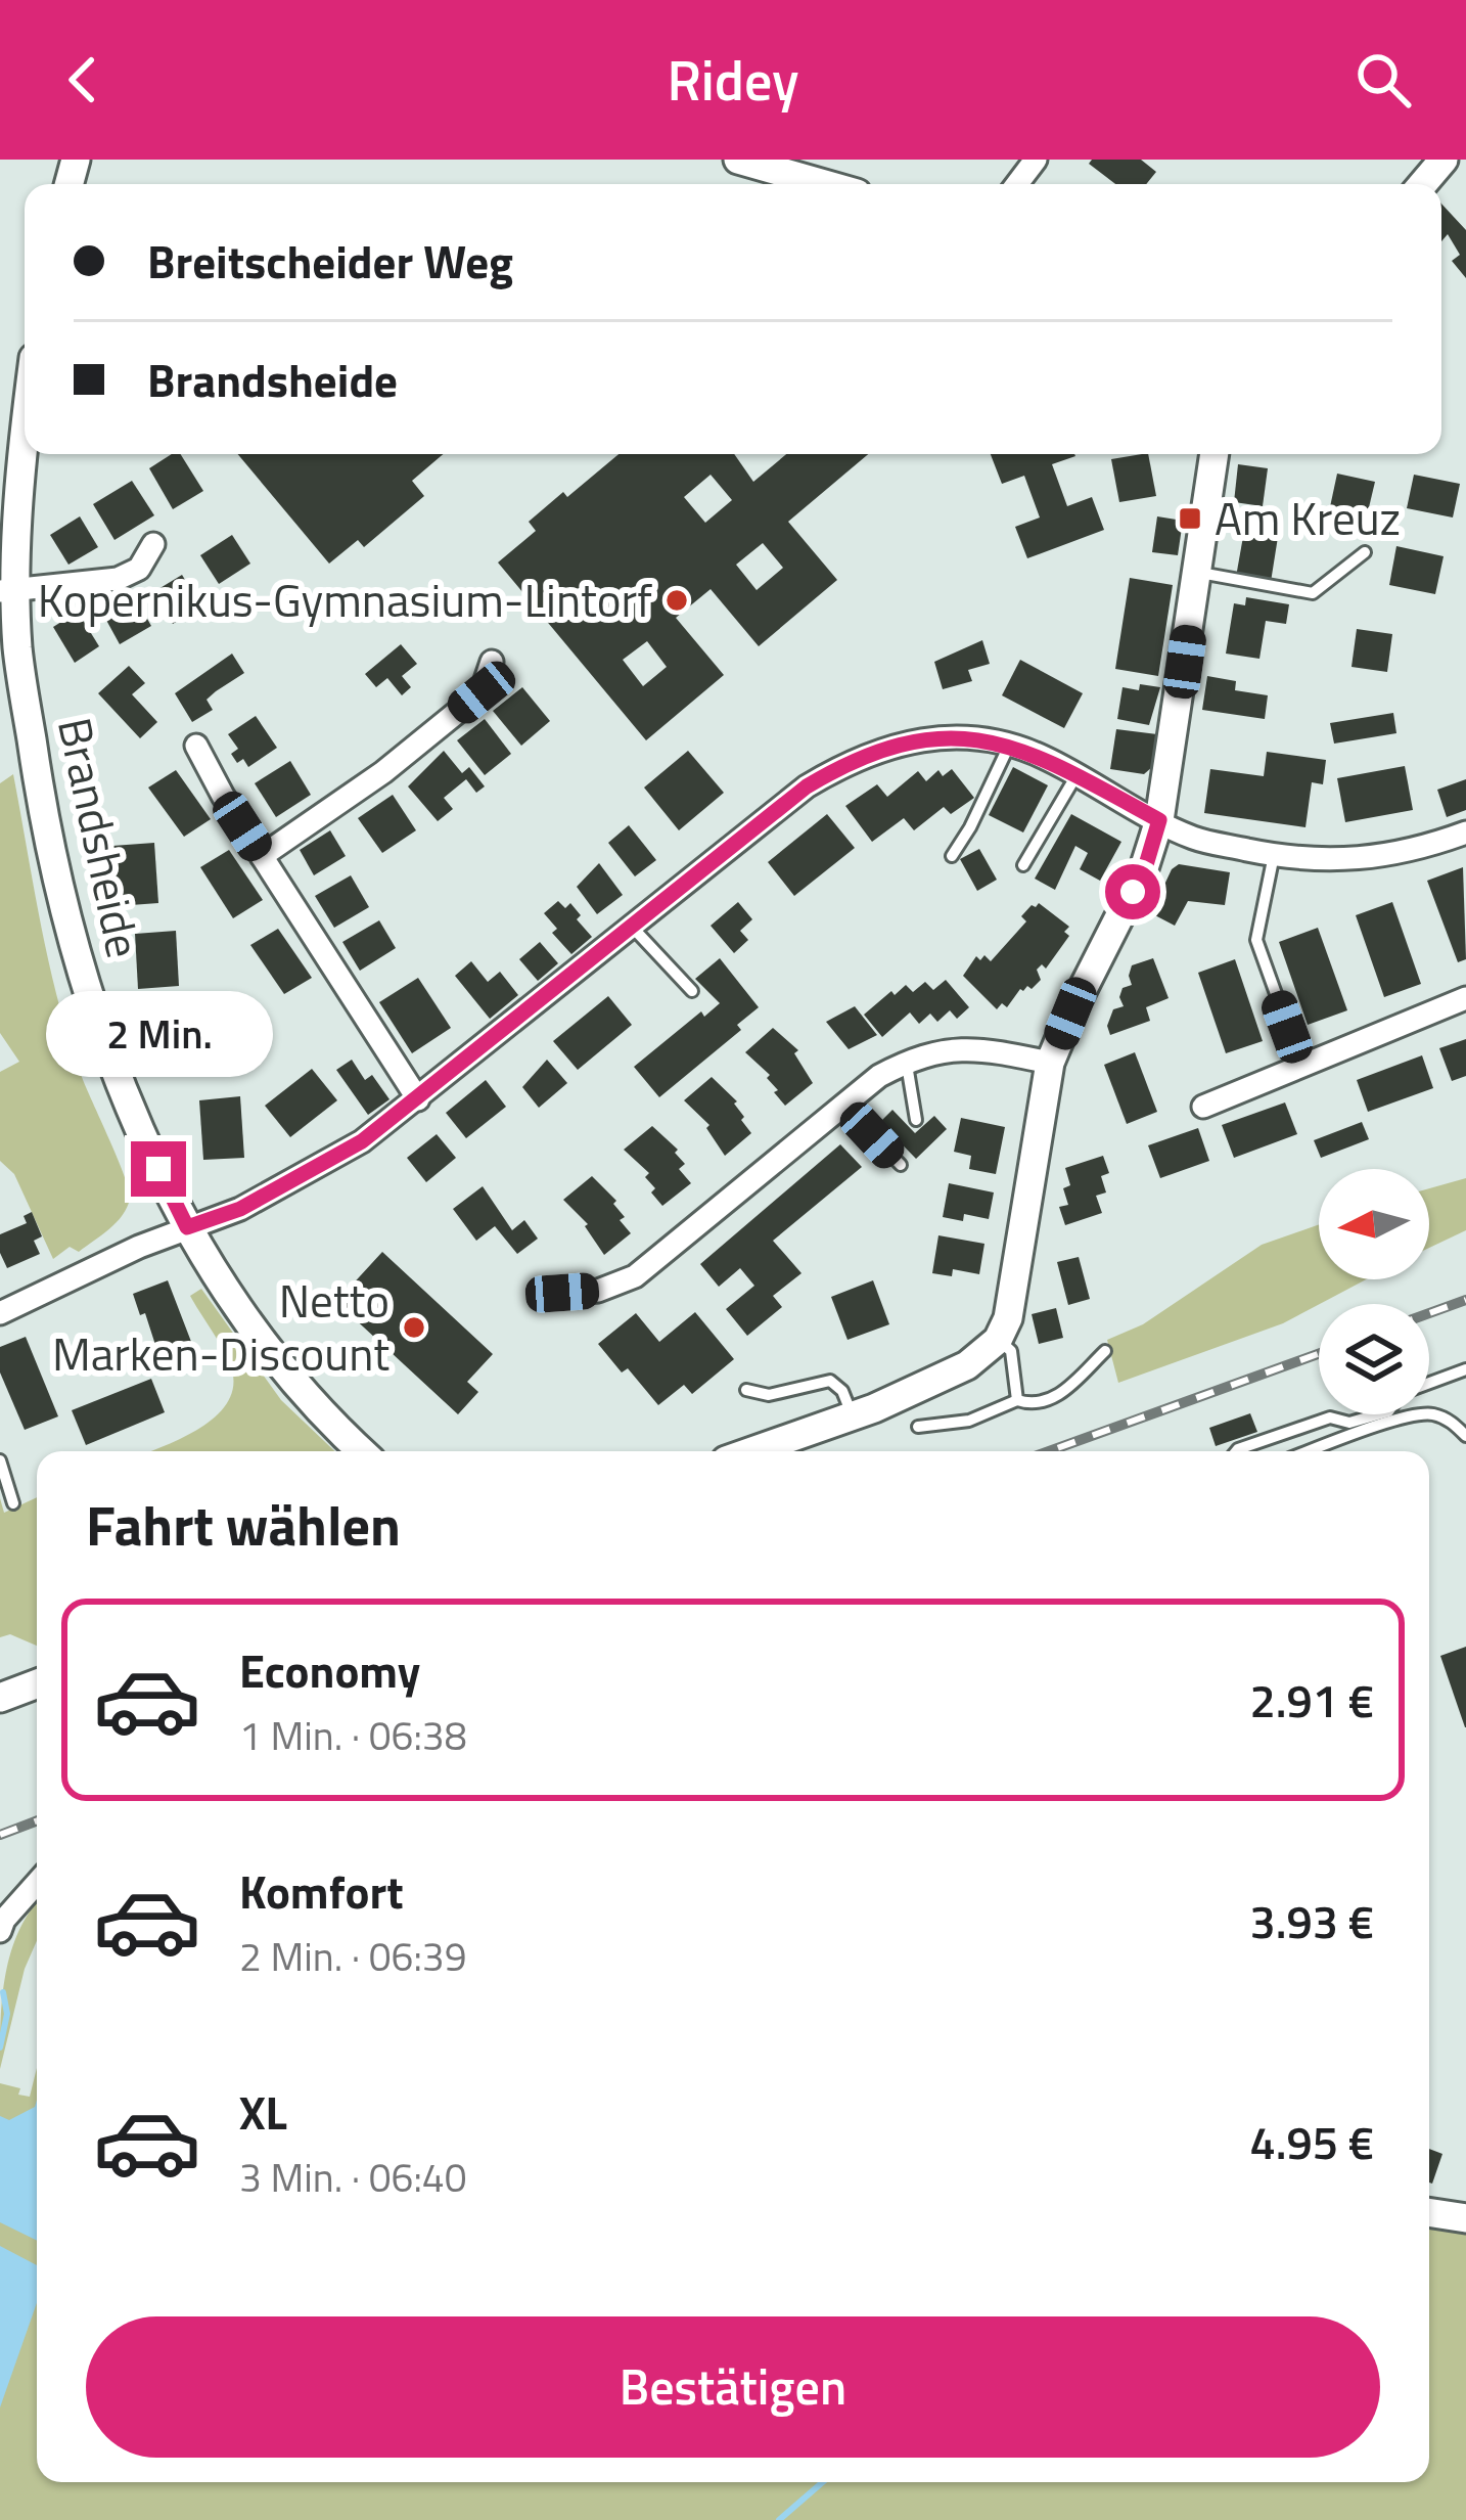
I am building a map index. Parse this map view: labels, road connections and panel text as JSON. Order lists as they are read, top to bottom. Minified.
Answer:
{"streets":{"street":["Brandsheide"]},"places":{"transit":["Am Kreuz"],"other":["Kopernikus-Gymnasium-Lintorf","Netto Marken-Discount"]},"north":"left","page":{"header":"Ridey","banner":["Breitscheider Weg","Brandsheide"],"bubble":"2 Min.","heading":"Fahrt wählen","list":[{"name":"Economy","note":"1 Min. · 06:38","value":"2.91 €"},{"name":"Komfort","note":"2 Min. · 06:39","value":"3.93 €"},{"name":"XL","note":"3 Min. · 06:40","value":"4.95 €"}],"buttons":"Bestätigen"}}
